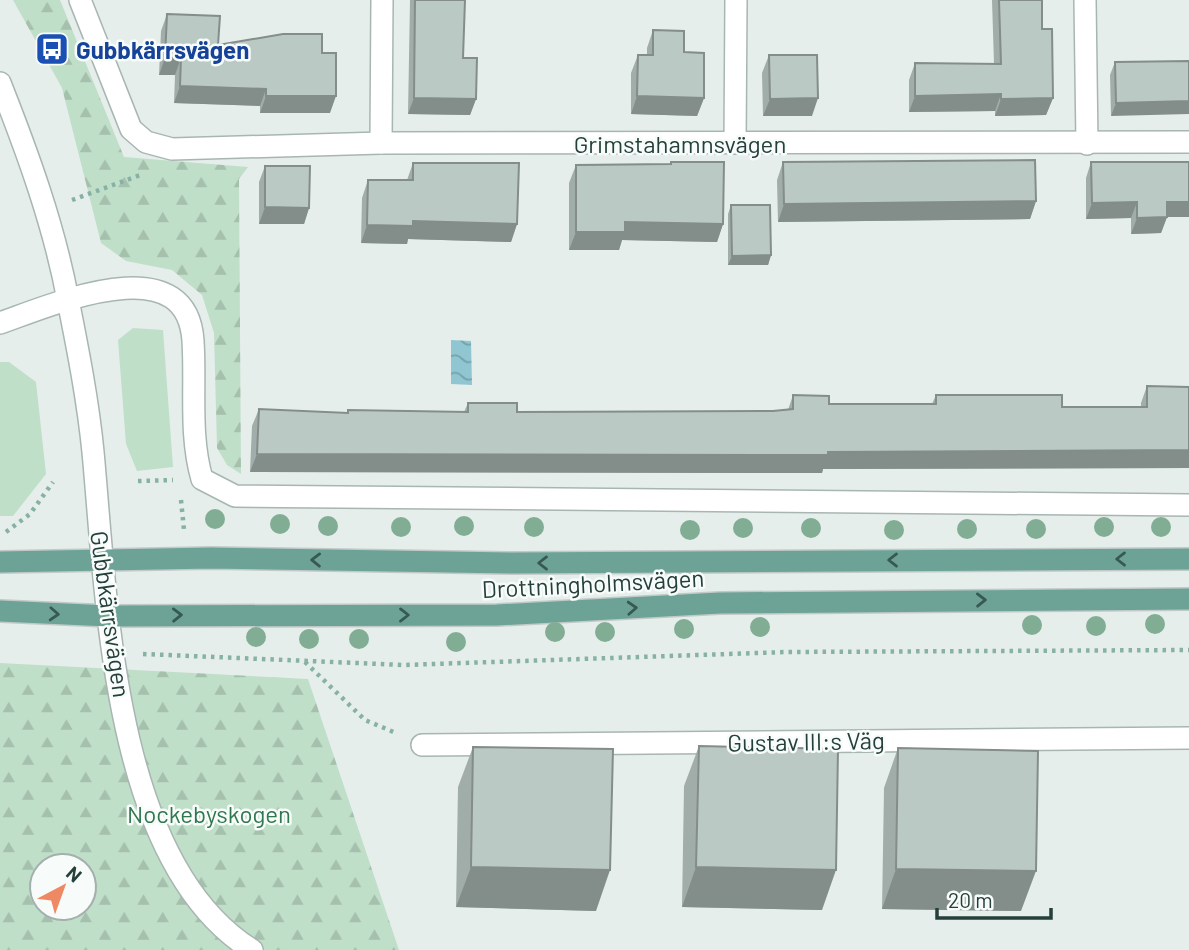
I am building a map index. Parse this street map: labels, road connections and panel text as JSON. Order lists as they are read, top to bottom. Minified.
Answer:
{"streets":{"main road":["Drottningholmsvägen"],"street":["Grimstahamnsvägen","Gubbkärrsvägen","Gustav III:s Väg"]},"crossings":[["Drottningholmsvägen","Gubbkärrsvägen"]],"parks":["Nockebyskogen"],"places":{"bus stop":["Gubbkärrsvägen"]},"scale_bar":"20 m","north":"top right"}
